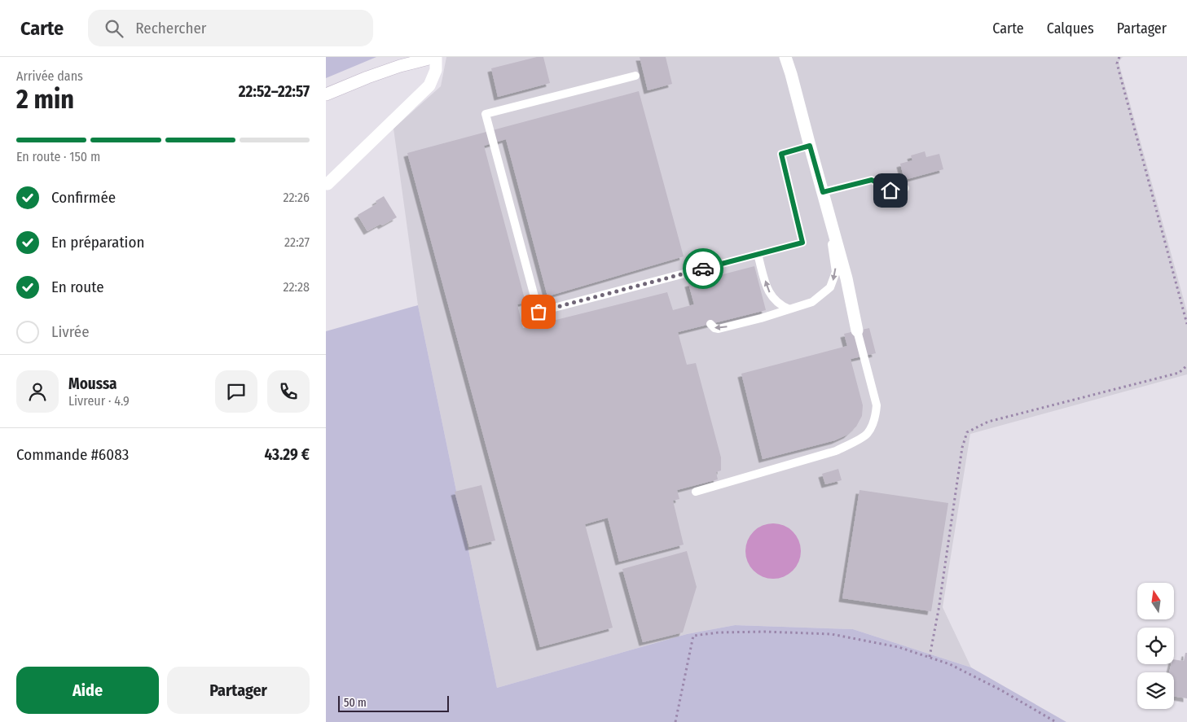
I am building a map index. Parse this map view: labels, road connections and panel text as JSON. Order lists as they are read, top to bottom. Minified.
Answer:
{"scale_bar":"50 m","north":"top","page":{"header":"Carte","search":"Rechercher","nav":["Carte","Calques","Partager"],"heading":["2 min","Arrivée dans","22:52–22:57"],"panel":["Moussa","Livreur · 4.9","Commande #6083","43.29 €"],"bar":"En route · 150 m","list":[["Confirmée","22:26"],["En préparation","22:27"],["En route","22:28"],"Livrée"],"buttons":["Aide","Partager"],"scale":"50 m"}}
